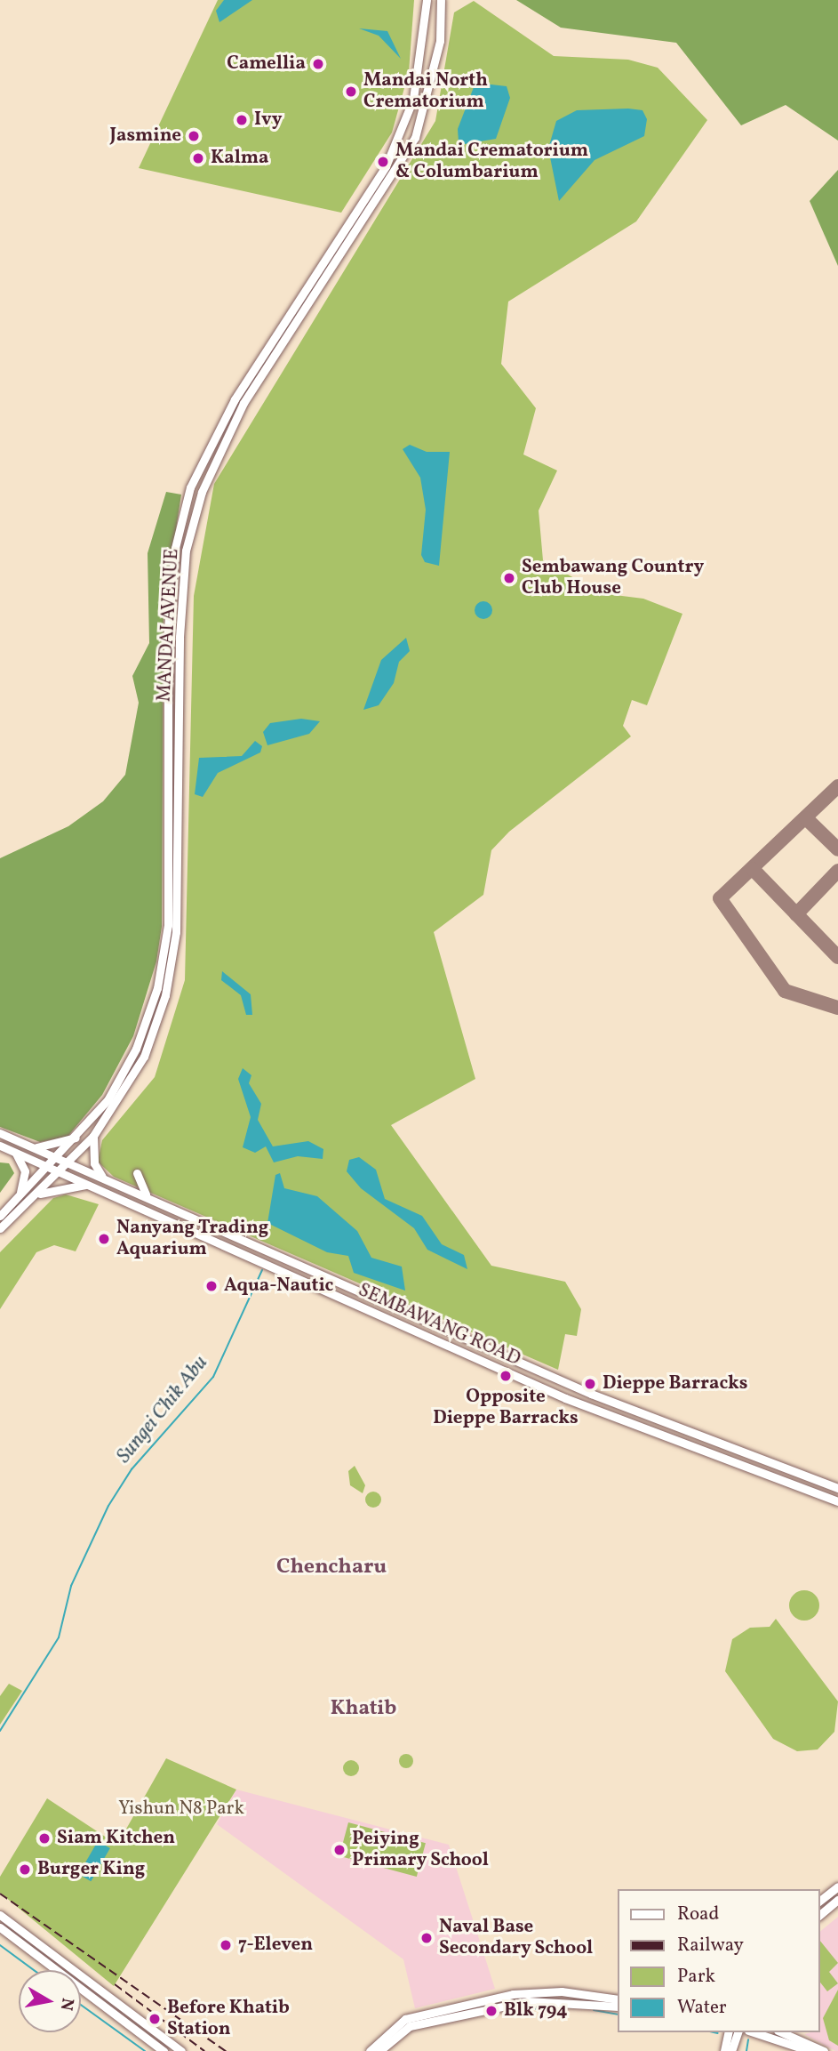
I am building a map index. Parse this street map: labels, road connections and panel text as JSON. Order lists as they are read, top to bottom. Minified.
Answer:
{"streets":{"main road":["MANDAI AVENUE","SEMBAWANG ROAD"]},"crossings":[["MANDAI AVENUE","SEMBAWANG ROAD"]],"districts":["Chencharu","Khatib"],"water":["Sungei Chik Abu"],"parks":["Yishun N8 Park"],"places":["Camellia","Mandai North Crematorium","Ivy","Jasmine","Kalma","Mandai Crematorium & Columbarium","Sembawang Country Club House","Nanyang Trading Aquarium","Aqua-Nautic","Opposite Dieppe Barracks","Dieppe Barracks","Siam Kitchen","Peiying Primary School","Burger King","Naval Base Secondary School","7-Eleven","Blk 794","Before Khatib Station"],"legend":["Road","Railway","Park","Water"],"north":"right"}
